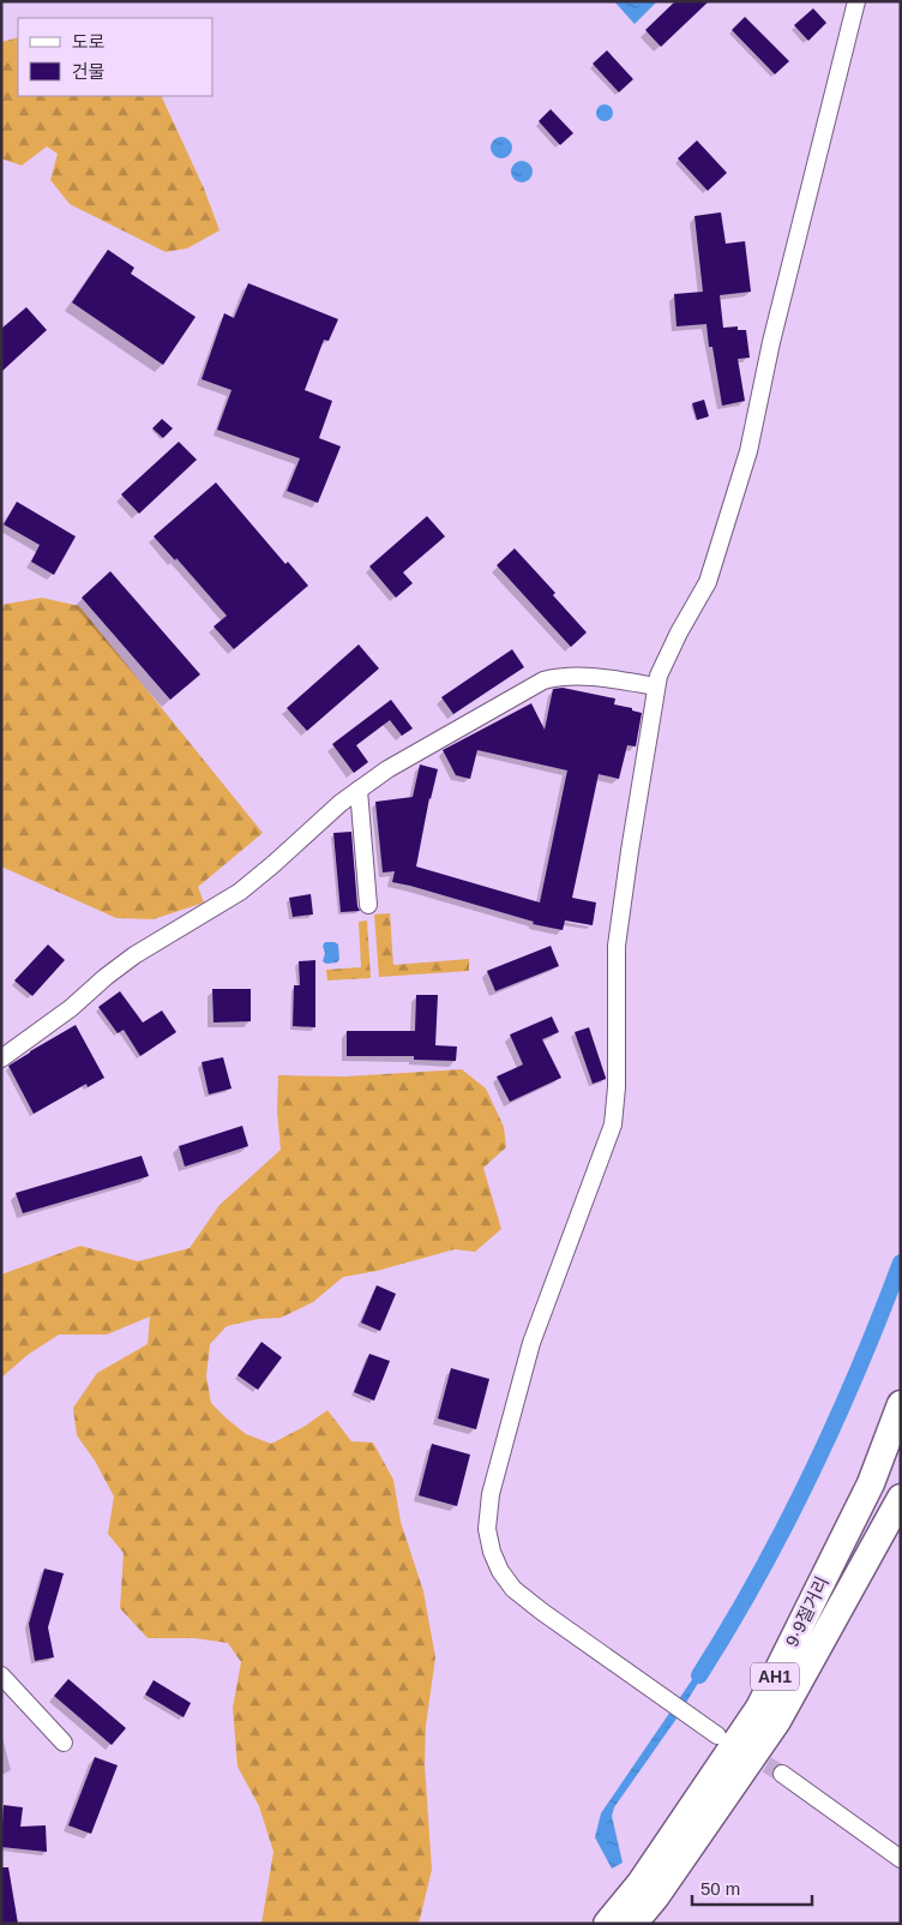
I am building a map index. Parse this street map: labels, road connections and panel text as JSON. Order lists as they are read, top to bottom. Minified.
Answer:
{"streets":{"highway":["9·9절거리","AH1"]},"legend":["도로","건물"],"scale_bar":"50 m"}
